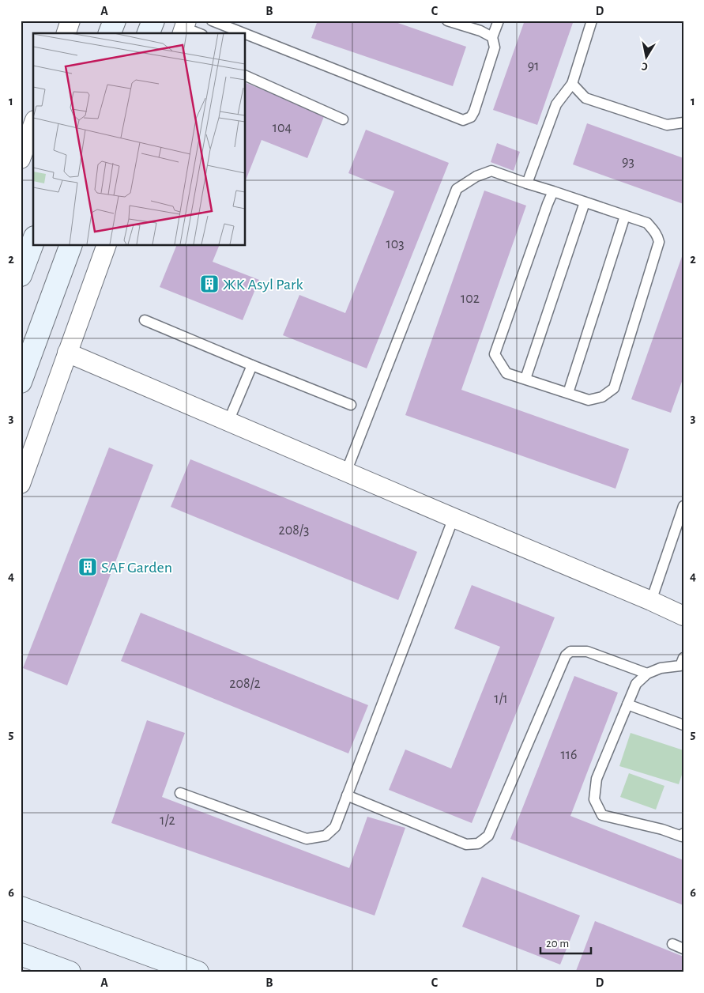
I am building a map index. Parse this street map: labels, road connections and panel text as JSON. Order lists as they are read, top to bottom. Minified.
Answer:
{"places":{"building":["ЖК Asyl Park","SAF Garden"]},"house_numbers":["91","104","93","103","102","208/3","208/2","1/1","116","1/2"],"scale_bar":"20 m","north":"bottom","grid":{"columns":["A","B","C","D"],"rows":["1","2","3","4","5","6"]}}
